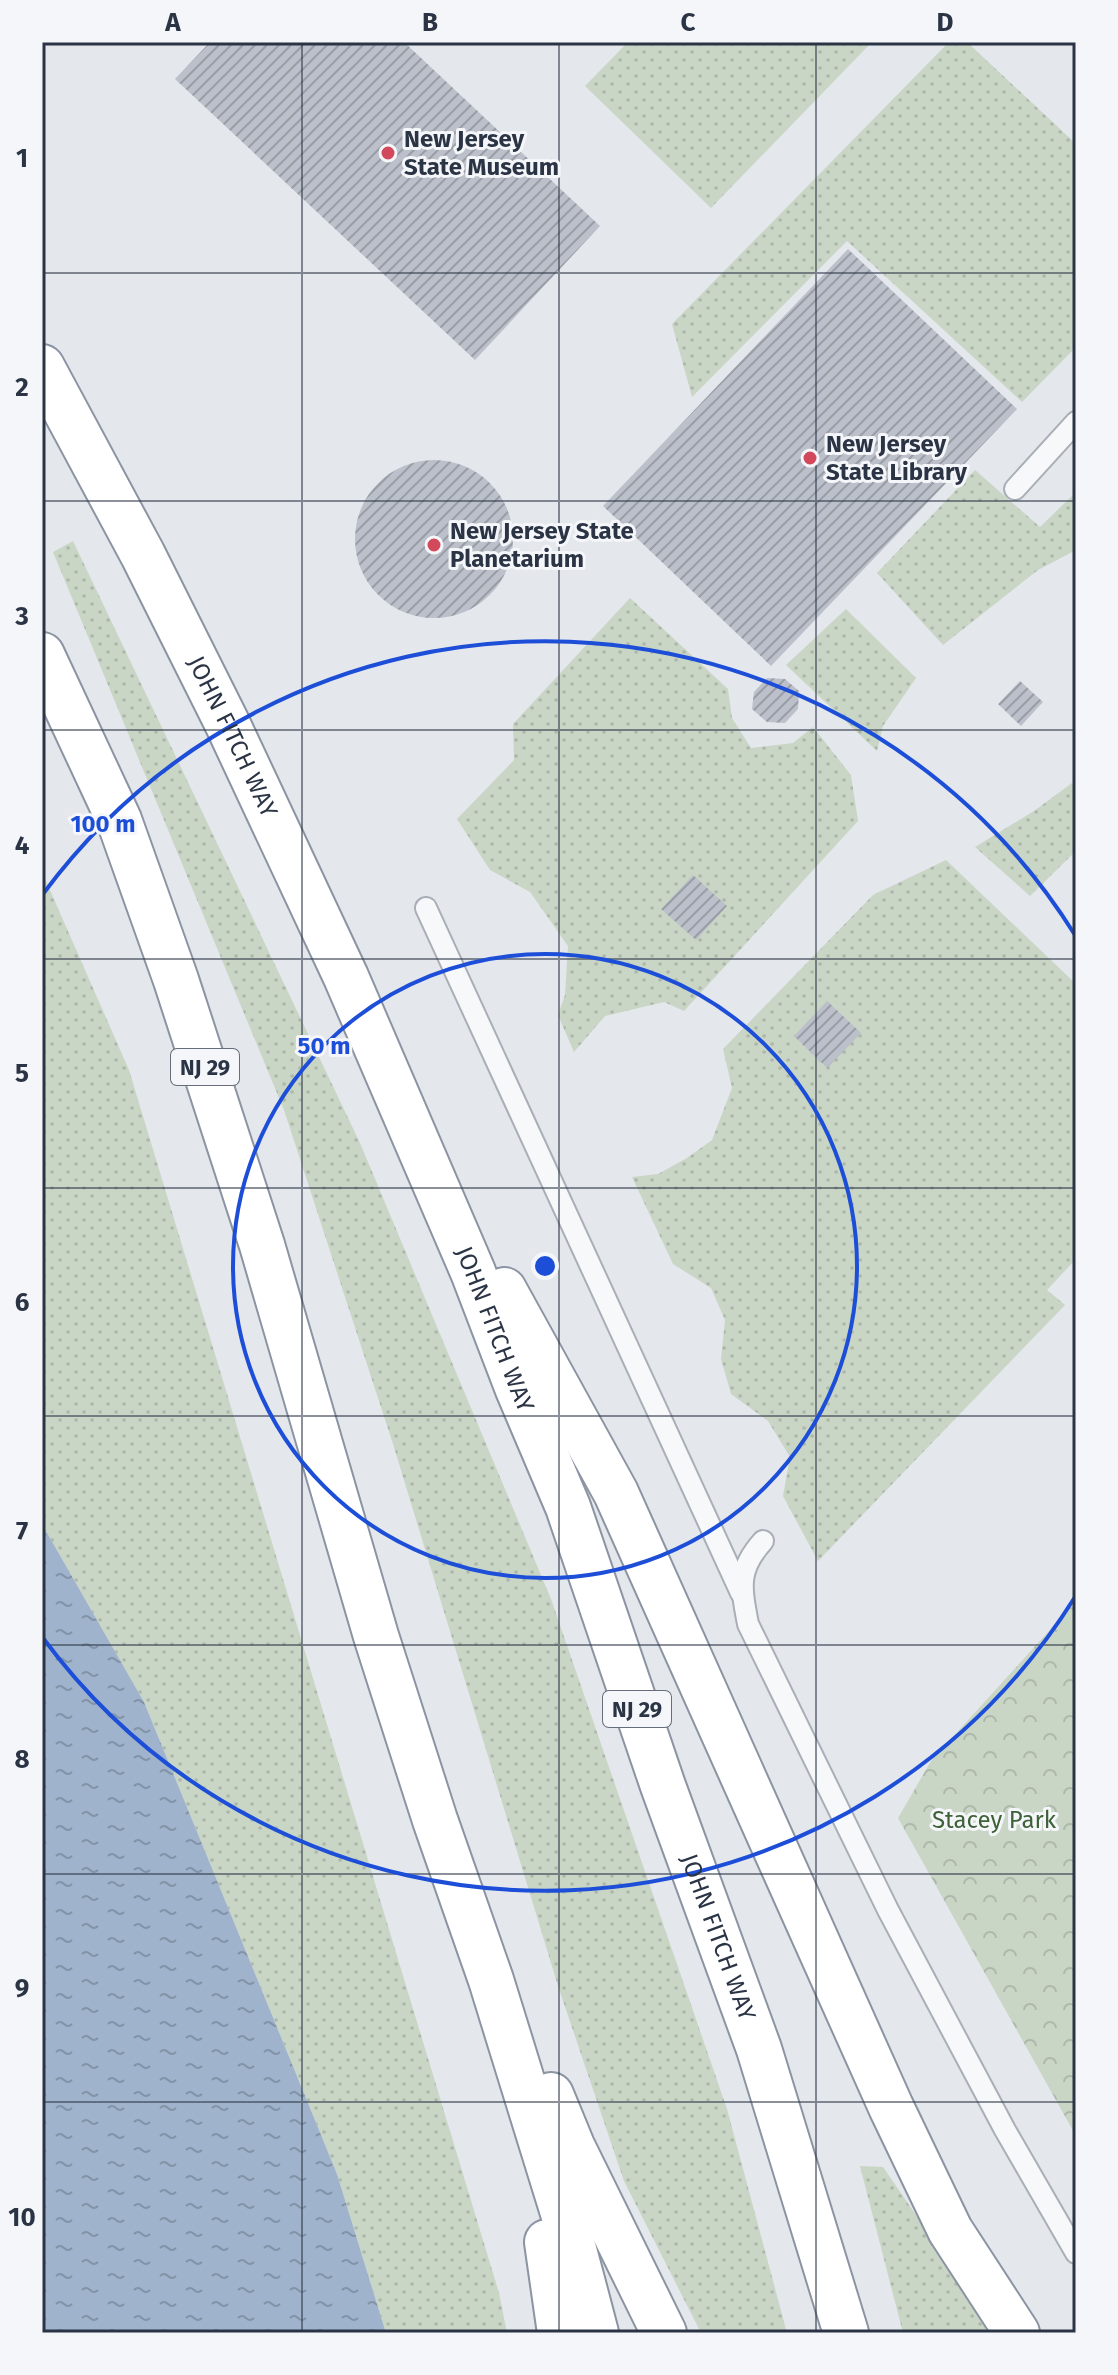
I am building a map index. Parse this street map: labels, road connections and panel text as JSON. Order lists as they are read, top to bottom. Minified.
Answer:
{"streets":{"highway":["JOHN FITCH WAY","NJ 29"]},"parks":["Stacey Park"],"places":["New Jersey State Museum","New Jersey State Library","New Jersey State Planetarium"],"grid":{"columns":["A","B","C","D"],"rows":["1","2","3","4","5","6","7","8","9","10"]},"rings":["100 m","50 m"]}
